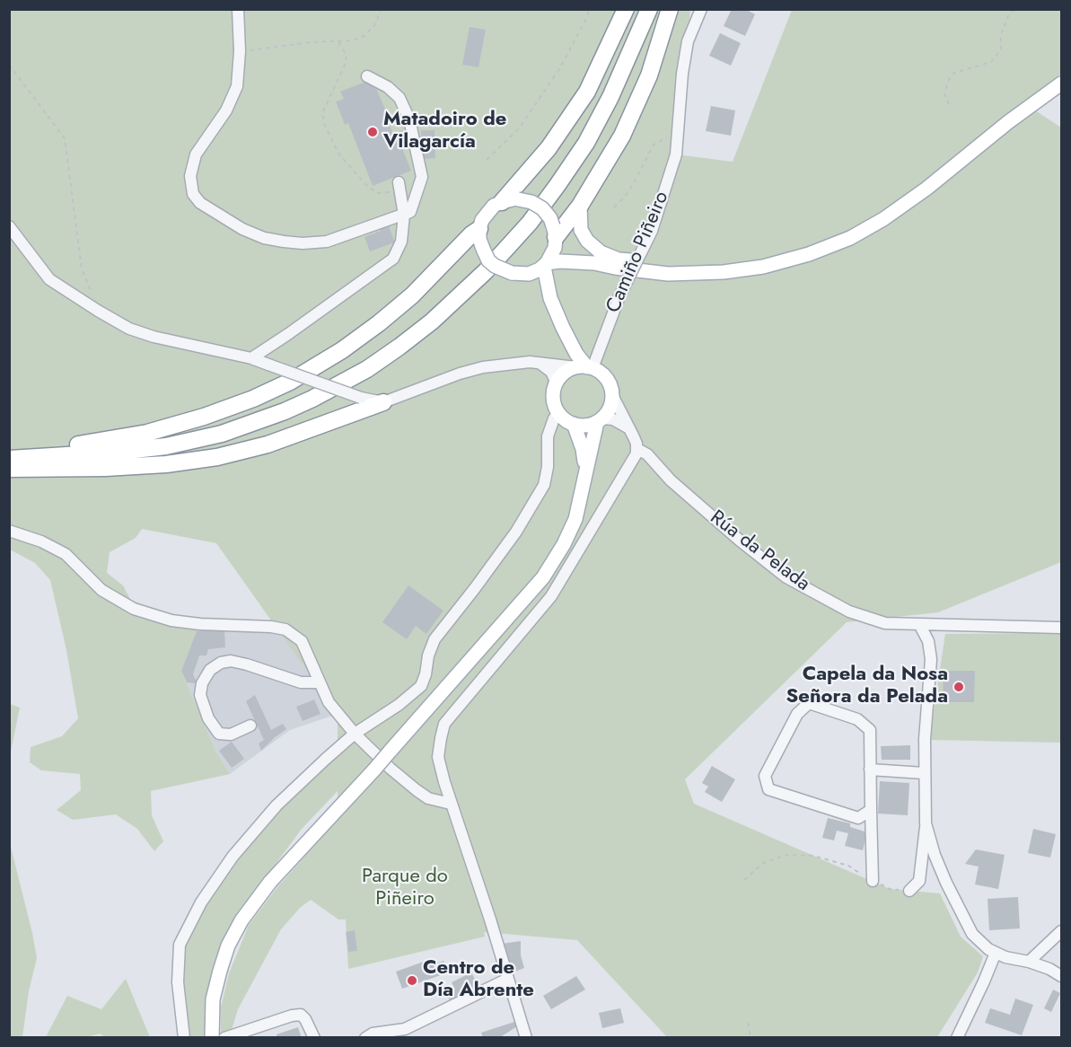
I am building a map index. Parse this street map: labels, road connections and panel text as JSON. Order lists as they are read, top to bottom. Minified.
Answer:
{"streets":{"street":["Camiño Piñeiro","Rúa da Pelada"]},"parks":["Parque do Piñeiro"],"places":["Matadoiro de Vilagarcía","Capela da Nosa Señora da Pelada","Centro de Día Abrente"]}
